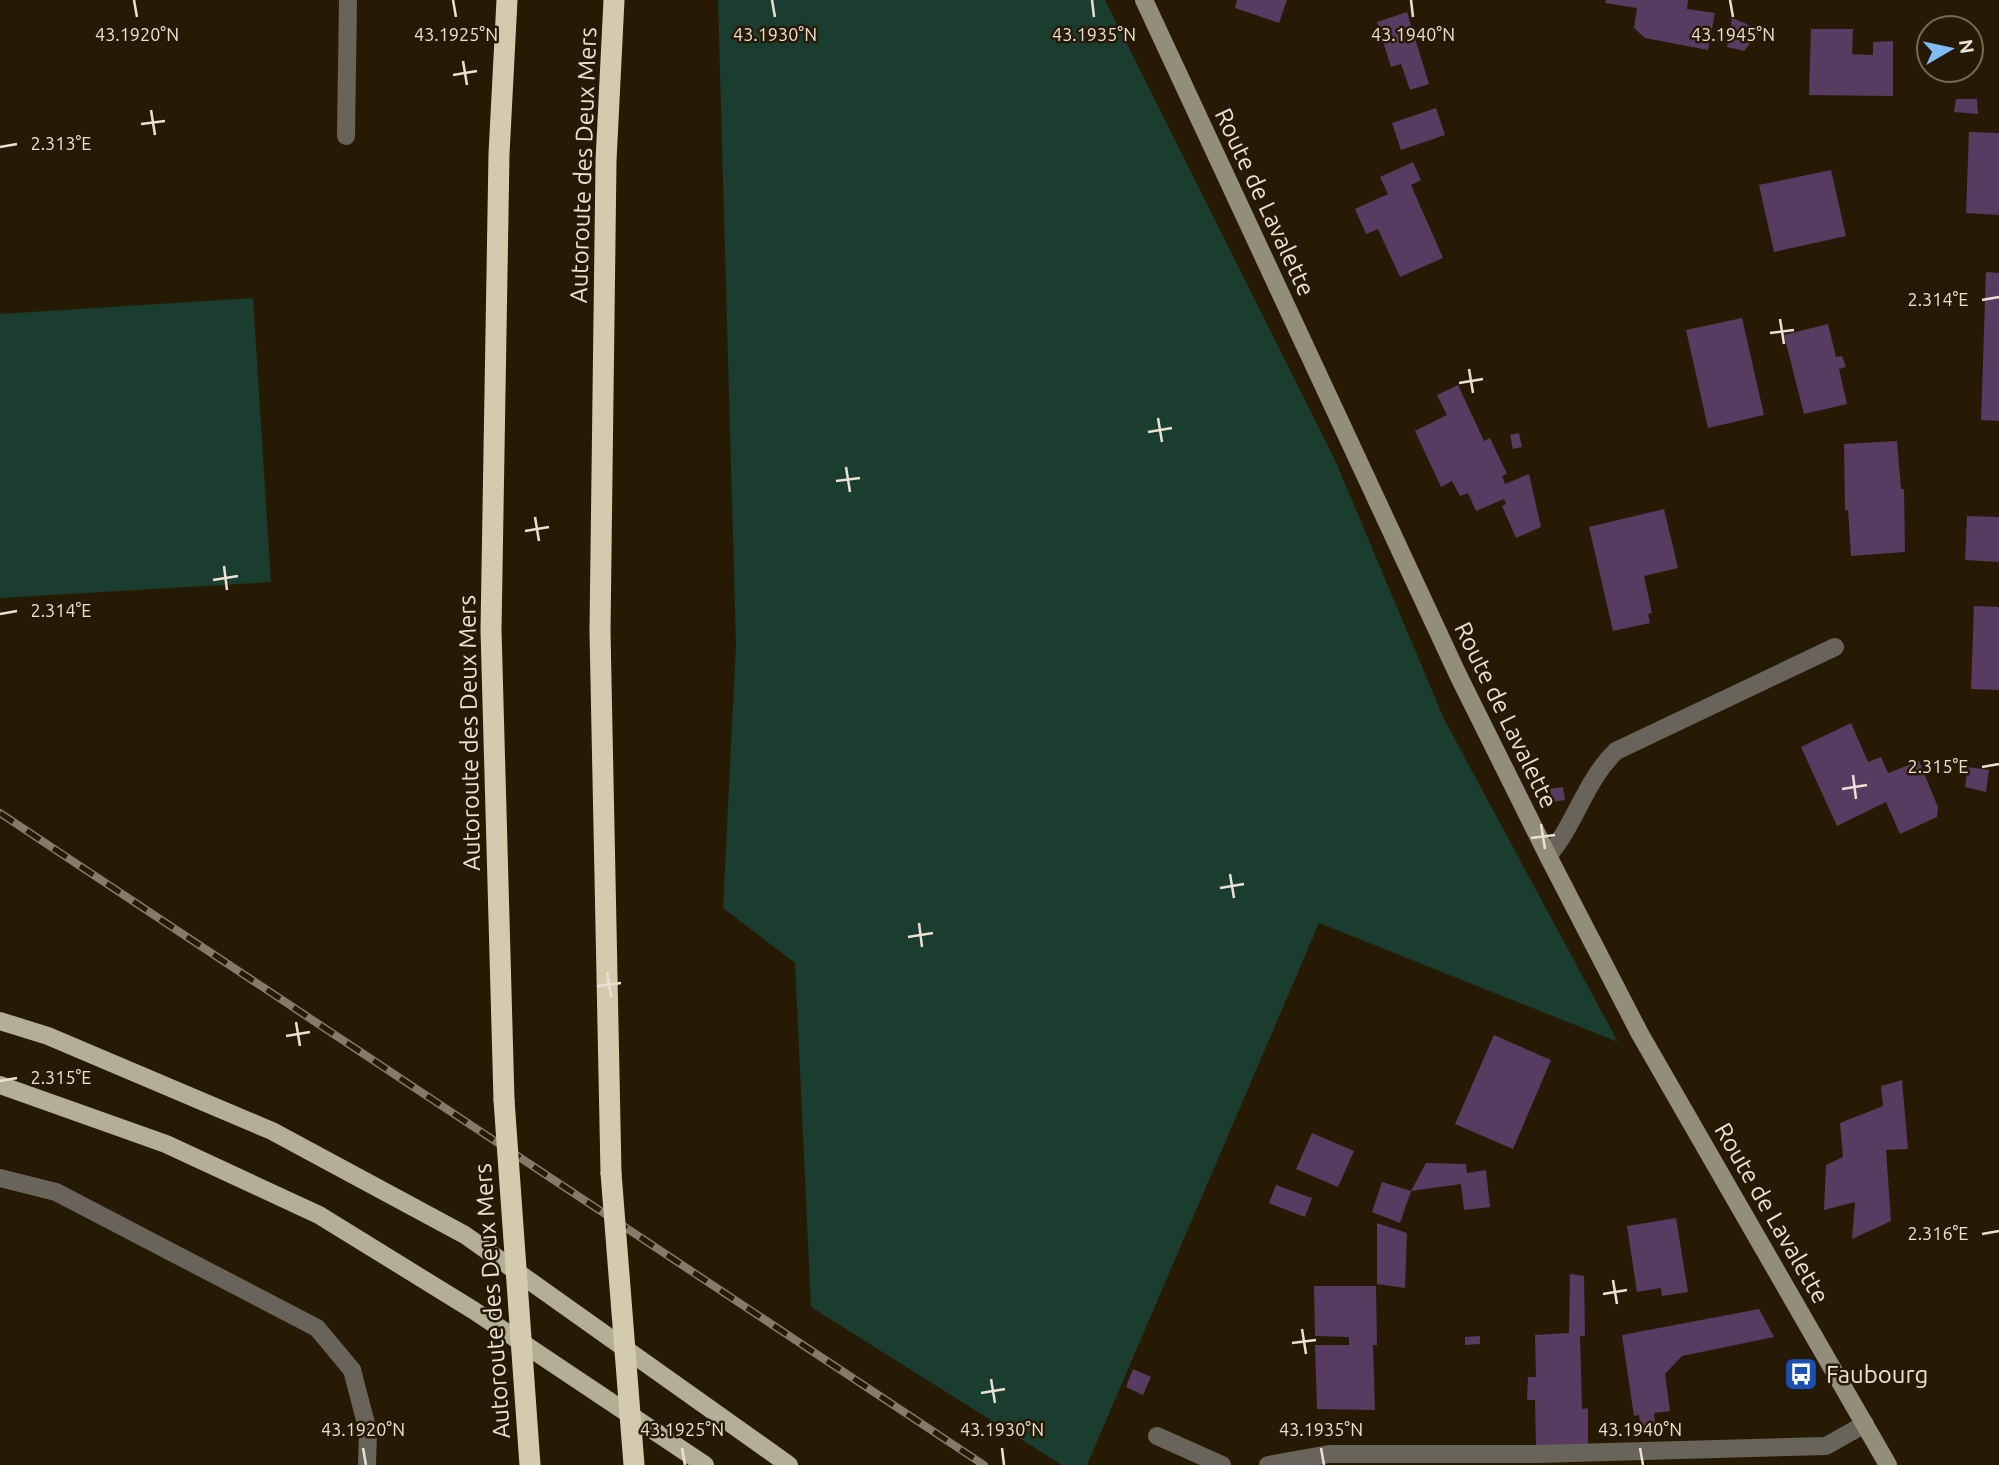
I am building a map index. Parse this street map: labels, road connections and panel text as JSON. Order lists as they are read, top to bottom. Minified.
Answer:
{"streets":{"highway":["Autoroute des Deux Mers"],"main road":["Route de Lavalette"]},"places":{"bus stop":["Faubourg"]},"north":"right","coordinates":["43.1920°N","43.1925°N","43.1930°N","43.1935°N","43.1940°N","43.1945°N","2.313°E","2.314°E","2.315°E","2.316°E"]}
